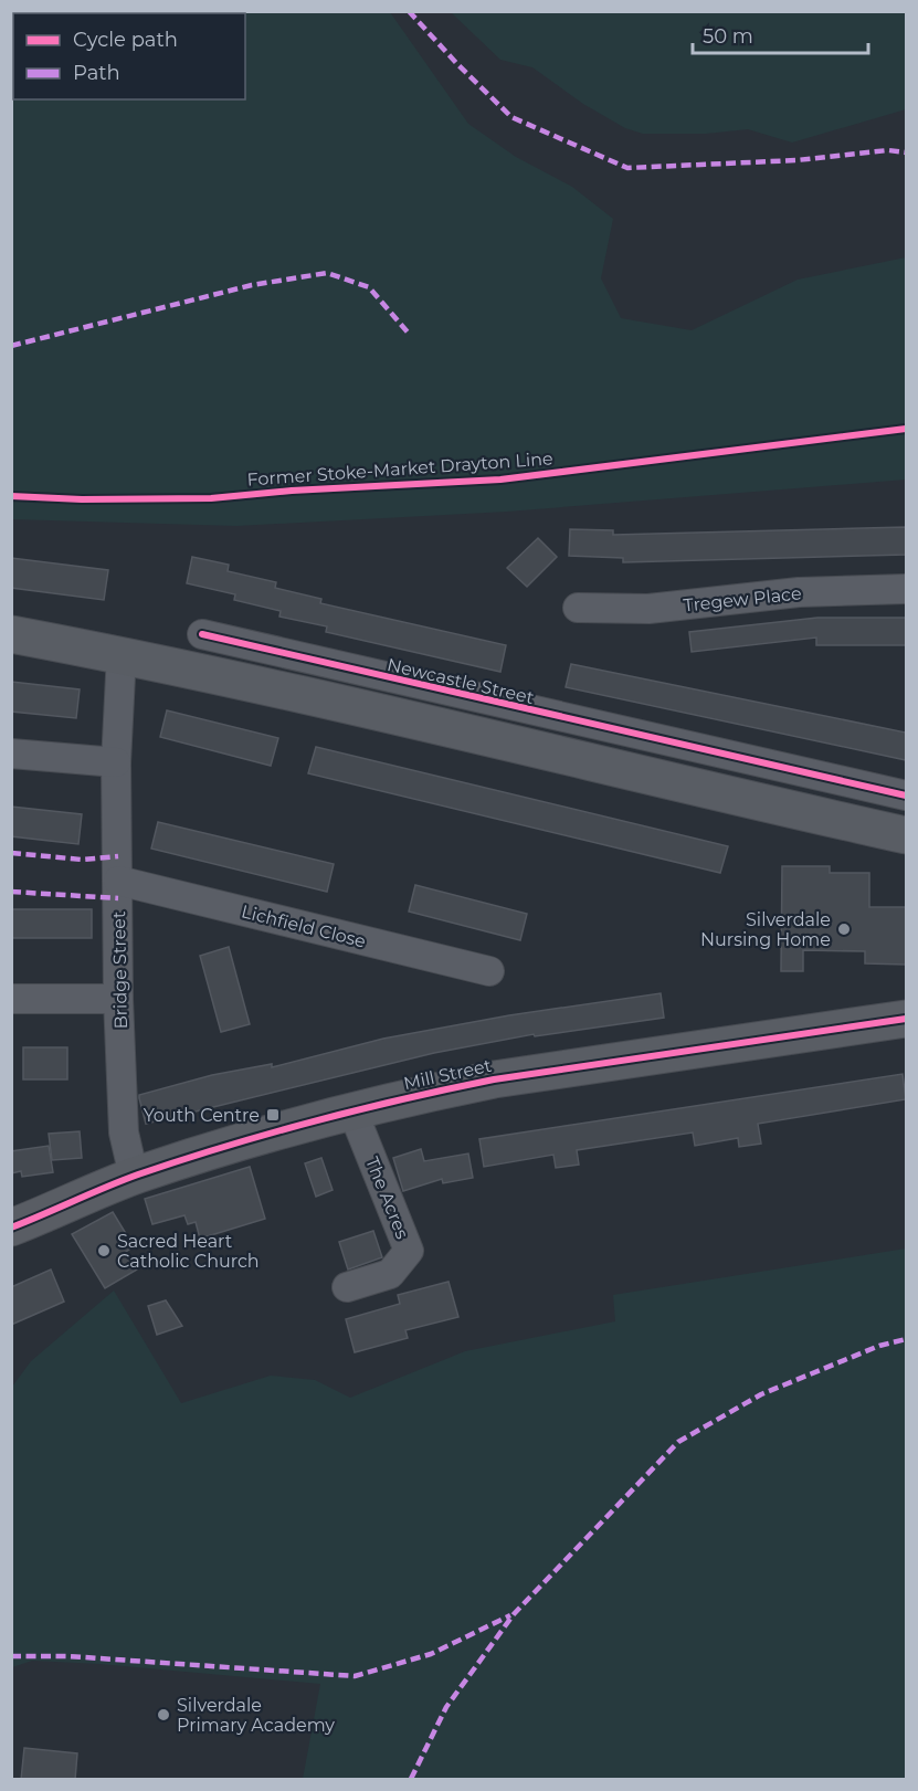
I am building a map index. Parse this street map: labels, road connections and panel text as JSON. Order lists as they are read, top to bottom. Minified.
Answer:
{"streets":{"street":["Tregew Place","Newcastle Street","Lichfield Close","Bridge Street","Mill Street","The Acres"],"cycle path":["Former Stoke-Market Drayton Line"]},"crossings":[["Newcastle Street","Bridge Street"],["Lichfield Close","Bridge Street"],["Bridge Street","Mill Street"],["Mill Street","The Acres"]],"places":{"other":["Silverdale Nursing Home","Sacred Heart Catholic Church","Silverdale Primary Academy"],"transit":["Youth Centre"]},"legend":["Cycle path","Path"],"scale_bar":"50 m"}
